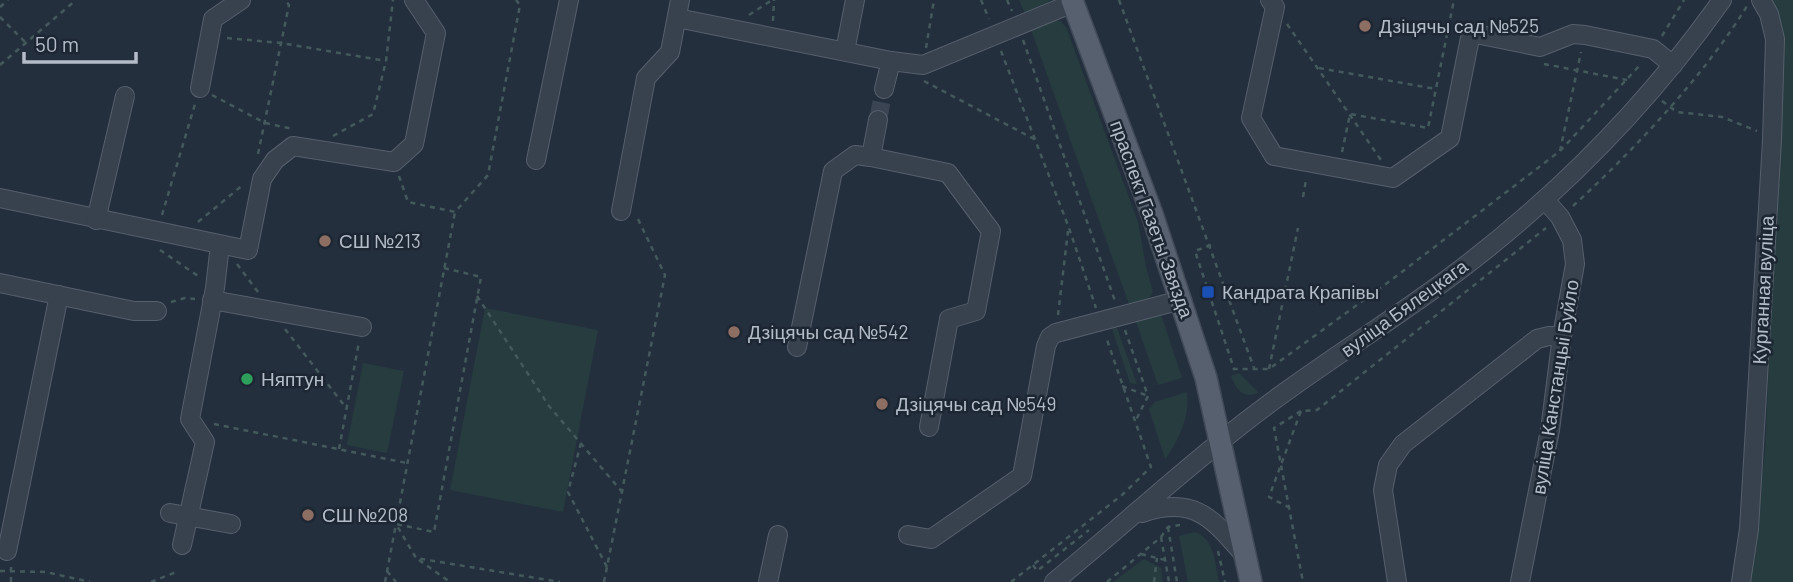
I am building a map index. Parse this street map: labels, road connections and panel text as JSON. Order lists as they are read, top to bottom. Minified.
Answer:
{"streets":{"main road":["праспект Газеты Звязда"],"street":["Курганная вуліца","вуліца Бялецкага","вуліца Канстанцыі Буйло"]},"crossings":[["праспект Газеты Звязда","вуліца Бялецкага"],["вуліца Бялецкага","вуліца Канстанцыі Буйло"]],"places":{"other":["Дзіцячы сад №525","СШ №213","Дзіцячы сад №542","Няптун","Дзіцячы сад №549","СШ №208"],"transit":["Кандрата Крапівы"]},"scale_bar":"50 m"}
